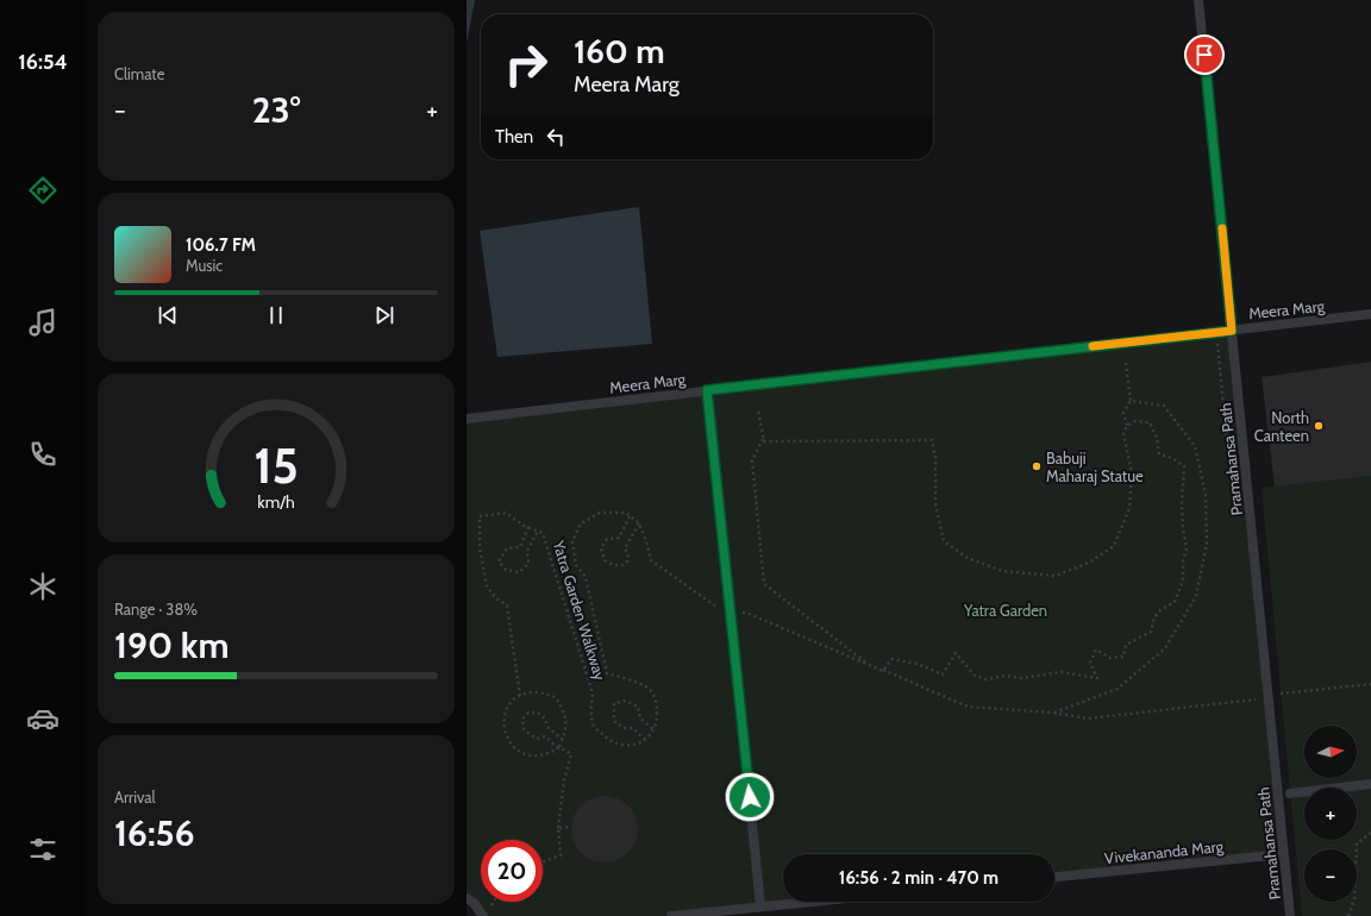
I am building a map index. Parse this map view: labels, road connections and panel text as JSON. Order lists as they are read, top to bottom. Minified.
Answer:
{"streets":{"lane":["Meera Marg","Pramahansa Path","Vivekananda Marg"],"path":["Yatra Garden Walkway"]},"crossings":[["Meera Marg","Pramahansa Path"],["Pramahansa Path","Vivekananda Marg"]],"parks":["Yatra Garden"],"places":["North Canteen","Babuji Maharaj Statue"],"north":"right","page":{"tabs":"16:54","tile":["Climate",["Range · 38%","190 km"],["Arrival","16:56"]],"turn":["160 m","Meera Marg"],"heat":["−","23°","+"],"then":"Then","song":["106.7 FM","Music"],"map_buttons":["+","−"],"limit":"20","trip":"16:56 · 2 min · 470 m","gauge":["15","km/h"]}}
